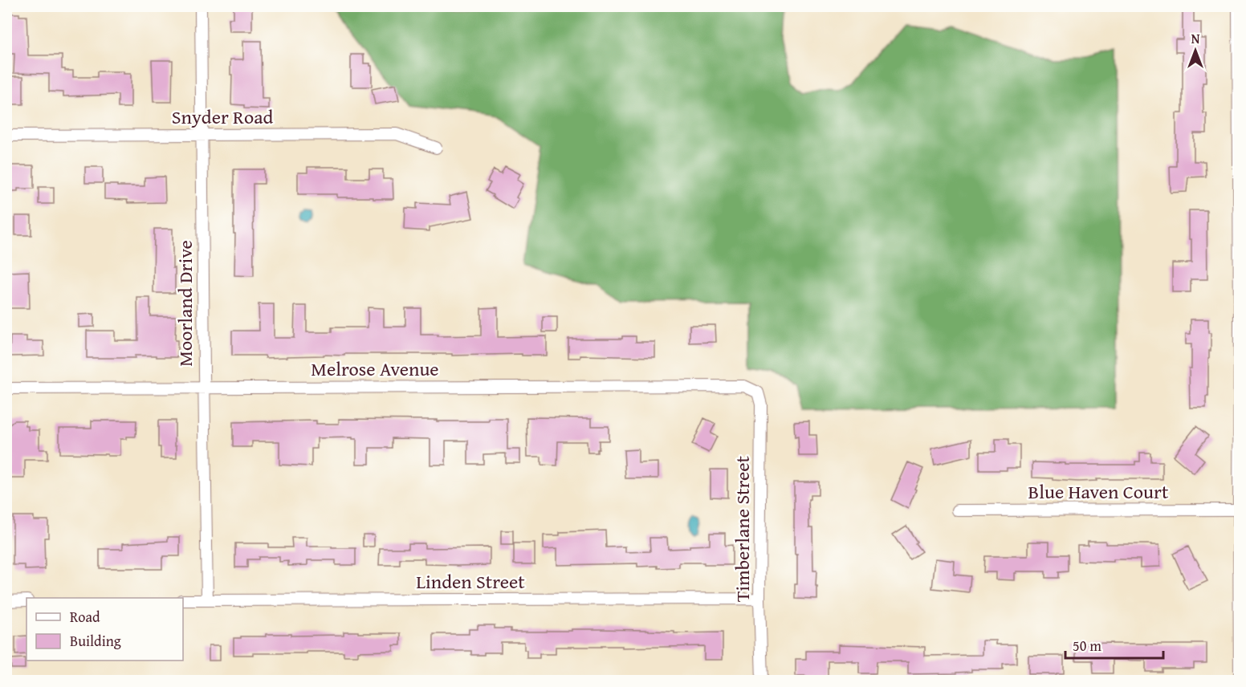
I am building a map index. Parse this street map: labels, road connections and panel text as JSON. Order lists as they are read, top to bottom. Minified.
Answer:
{"streets":{"street":["Snyder Road","Moorland Drive","Melrose Avenue","Blue Haven Court","Timberlane Street","Linden Street"]},"crossings":[["Snyder Road","Moorland Drive"],["Moorland Drive","Melrose Avenue"],["Moorland Drive","Linden Street"],["Melrose Avenue","Timberlane Street"],["Timberlane Street","Linden Street"]],"legend":["Road","Building"],"scale_bar":"50 m","north":"top"}
